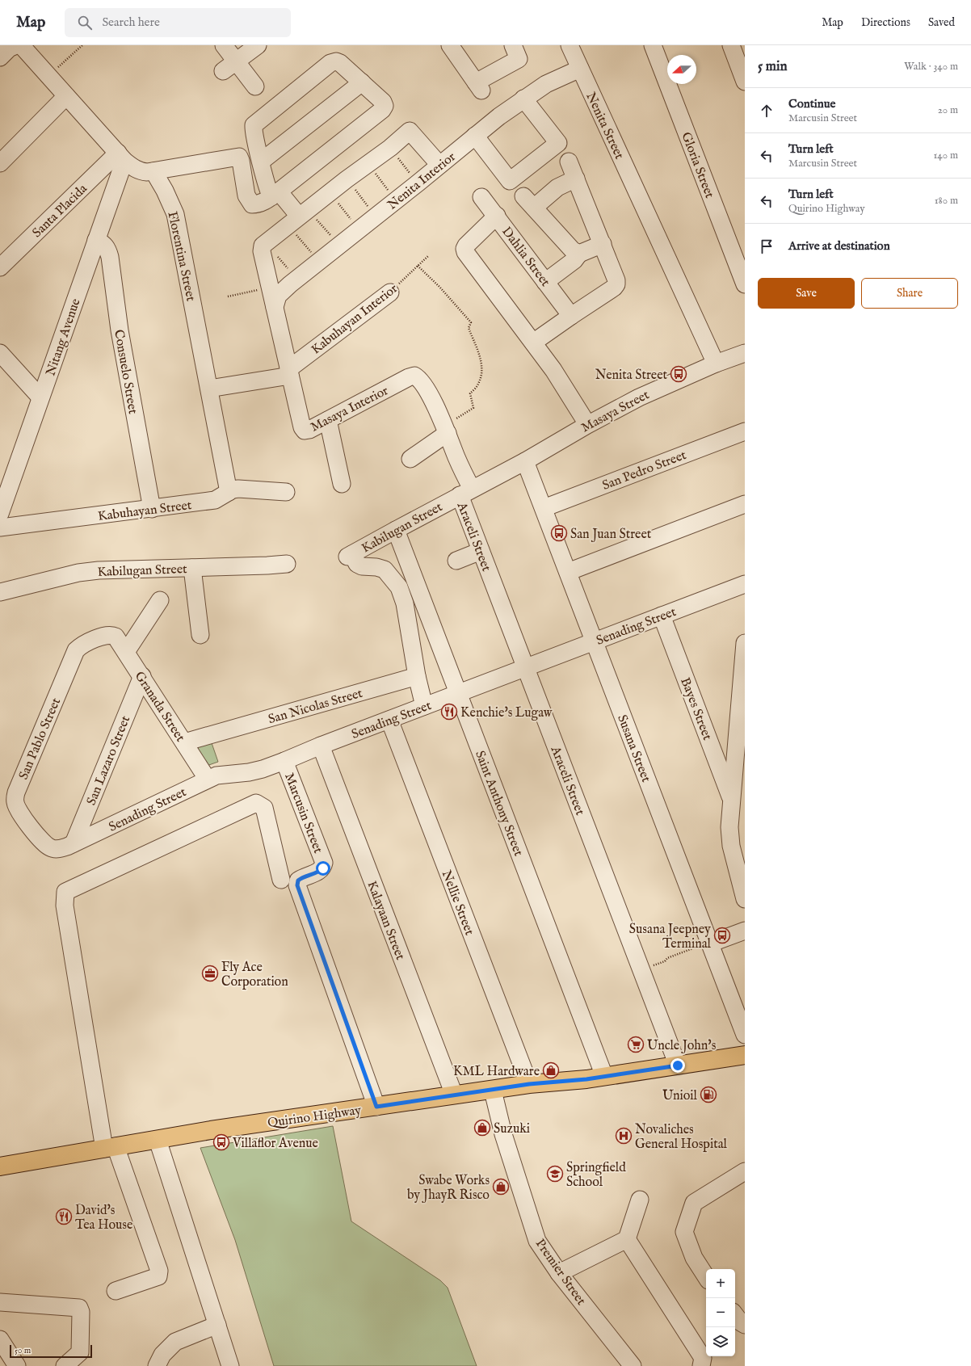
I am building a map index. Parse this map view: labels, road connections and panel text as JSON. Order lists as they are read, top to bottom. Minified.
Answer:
{"streets":{"main road":["Quirino Highway"],"street":["Nenita Street","Gloria Street","Nenita Interior","Santa Placida","Florentina Street","Dahlia Street","Kabuhayan Interior","Nitang Avenue","Consuelo Street","Masaya Interior","Masaya Street","San Pedro Street","Kabuhayan Street","Kabilugan Street","Araceli Street","Senading Street","San Nicolas Street","Granada Street","Bayes Street","San Pablo Street","Susana Street","San Lazaro Street","Saint Anthony Street","Marcusin Street","Nellie Street","Kalayaan Street","Premier Street"]},"crossings":[["Nenita Street","Nenita Interior"],["Nenita Street","Masaya Street"],["Nenita Interior","Masaya Interior"],["Santa Placida","Nitang Avenue"],["Florentina Street","Kabuhayan Interior"],["Florentina Street","Kabuhayan Street"],["Kabuhayan Interior","Masaya Interior"],["Nitang Avenue","Consuelo Street"],["Consuelo Street","Kabuhayan Street"],["Masaya Interior","Kabilugan Street"],["Masaya Interior","Araceli Street"],["Masaya Street","Kabilugan Street"],["Masaya Street","Susana Street"],["San Pedro Street","Susana Street"],["Kabilugan Street","Araceli Street"],["Kabilugan Street","San Nicolas Street"],["Kabilugan Street","Susana Street"],["Kabilugan Street","Saint Anthony Street"],["Araceli Street","Senading Street"],["Araceli Street","Quirino Highway"],["Senading Street","Granada Street"],["Senading Street","Bayes Street"],["Senading Street","San Pablo Street"],["Senading Street","Susana Street"],["Senading Street","San Lazaro Street"],["Senading Street","Saint Anthony Street"],["Senading Street","Marcusin Street"],["Senading Street","Nellie Street"],["Senading Street","Kalayaan Street"],["San Nicolas Street","Granada Street"],["Granada Street","San Pablo Street"],["Granada Street","San Lazaro Street"],["San Pablo Street","San Lazaro Street"],["Saint Anthony Street","Quirino Highway"],["Marcusin Street","Quirino Highway"],["Nellie Street","Quirino Highway"],["Kalayaan Street","Quirino Highway"],["Quirino Highway","Premier Street"]],"places":{"bus stop":["Nenita Street","San Juan Street","Susana Jeepney Terminal","Villaflor Avenue"],"restaurant":["Kenchie's Lugaw","David's Tea House"],"office":["Fly Ace Corporation"],"supermarket":["Uncle John's"],"shop":["KML Hardware","Suzuki","Swabe Works by JhayR Risco"],"fuel station":["Unioil"],"hospital":["Novaliches General Hospital"],"school or university":["Springfield School"]},"scale_bar":"50 m","north":"left","page":{"header":"Map","search":"Search here","nav":["Map","Directions","Saved"],"heading":["5 min","Walk · 340 m"],"list":[["Continue","Marcusin Street","20 m"],["Turn left","Marcusin Street","140 m"],["Turn left","Quirino Highway","180 m"],"Arrive at destination"],"buttons":["Save","Share"],"map_buttons":["+","−"],"scale":"50 m"}}
